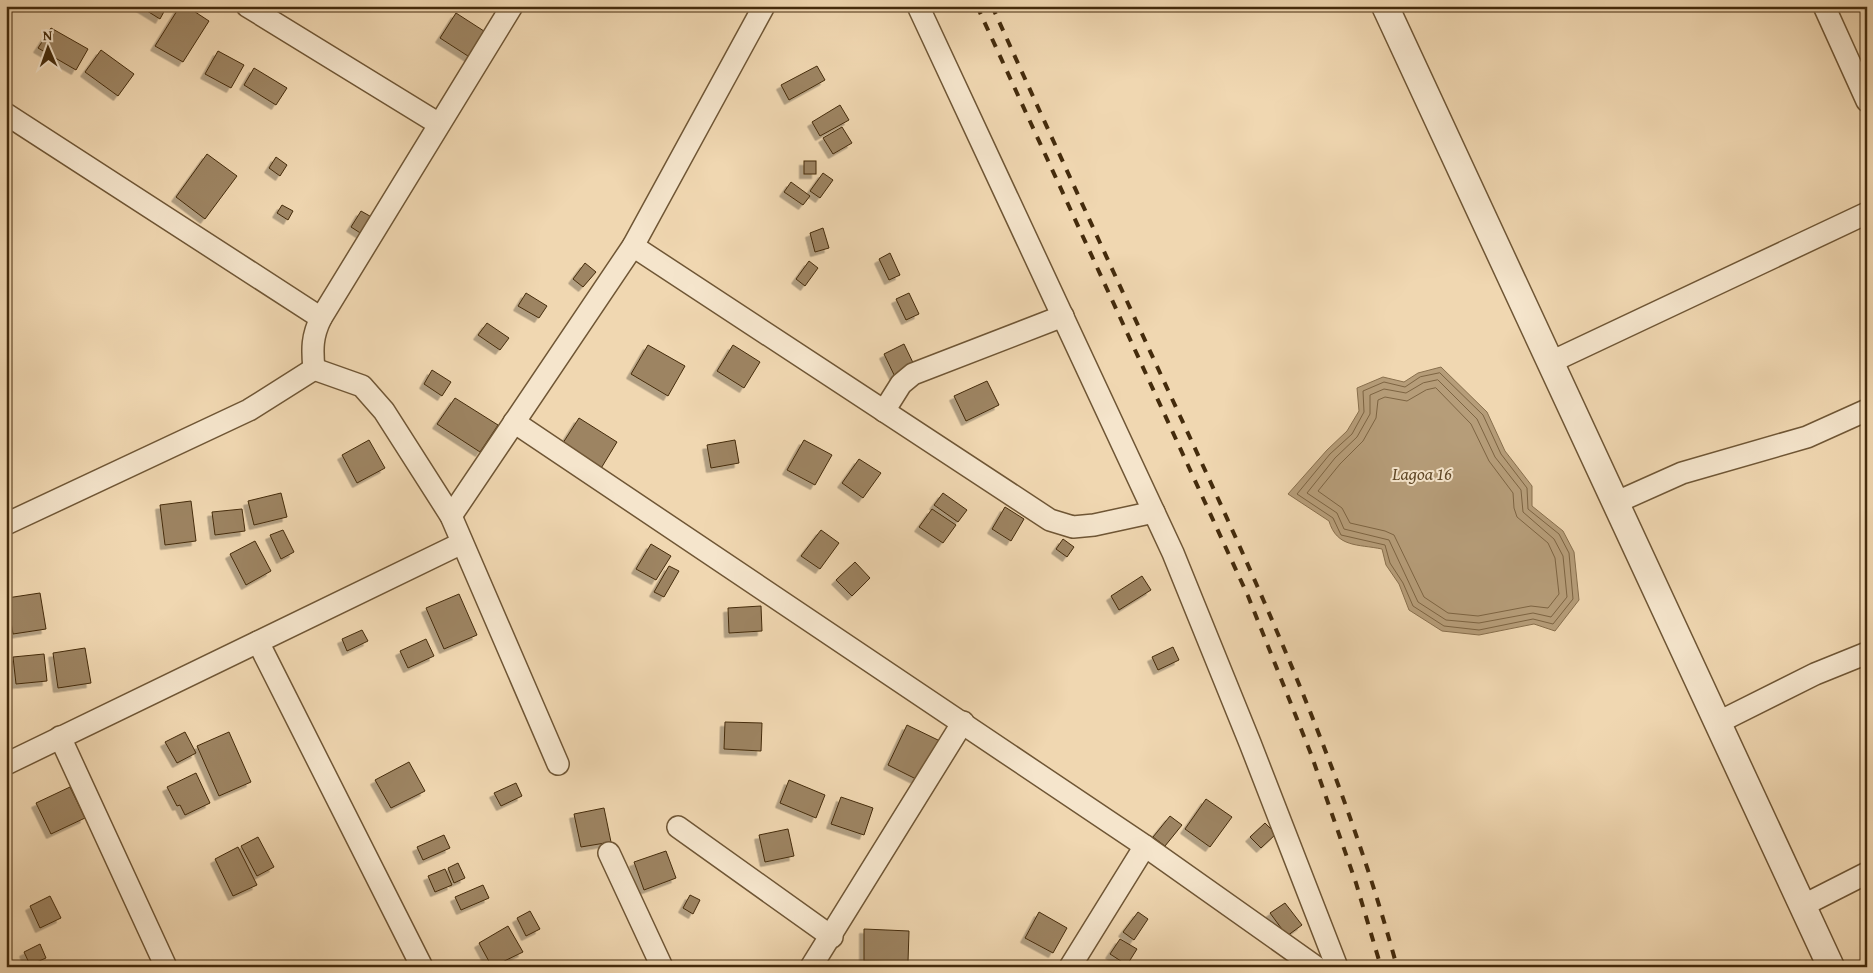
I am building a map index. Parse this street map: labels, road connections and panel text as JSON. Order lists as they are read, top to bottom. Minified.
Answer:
{"water":["Lagoa 16"],"north":"top"}
